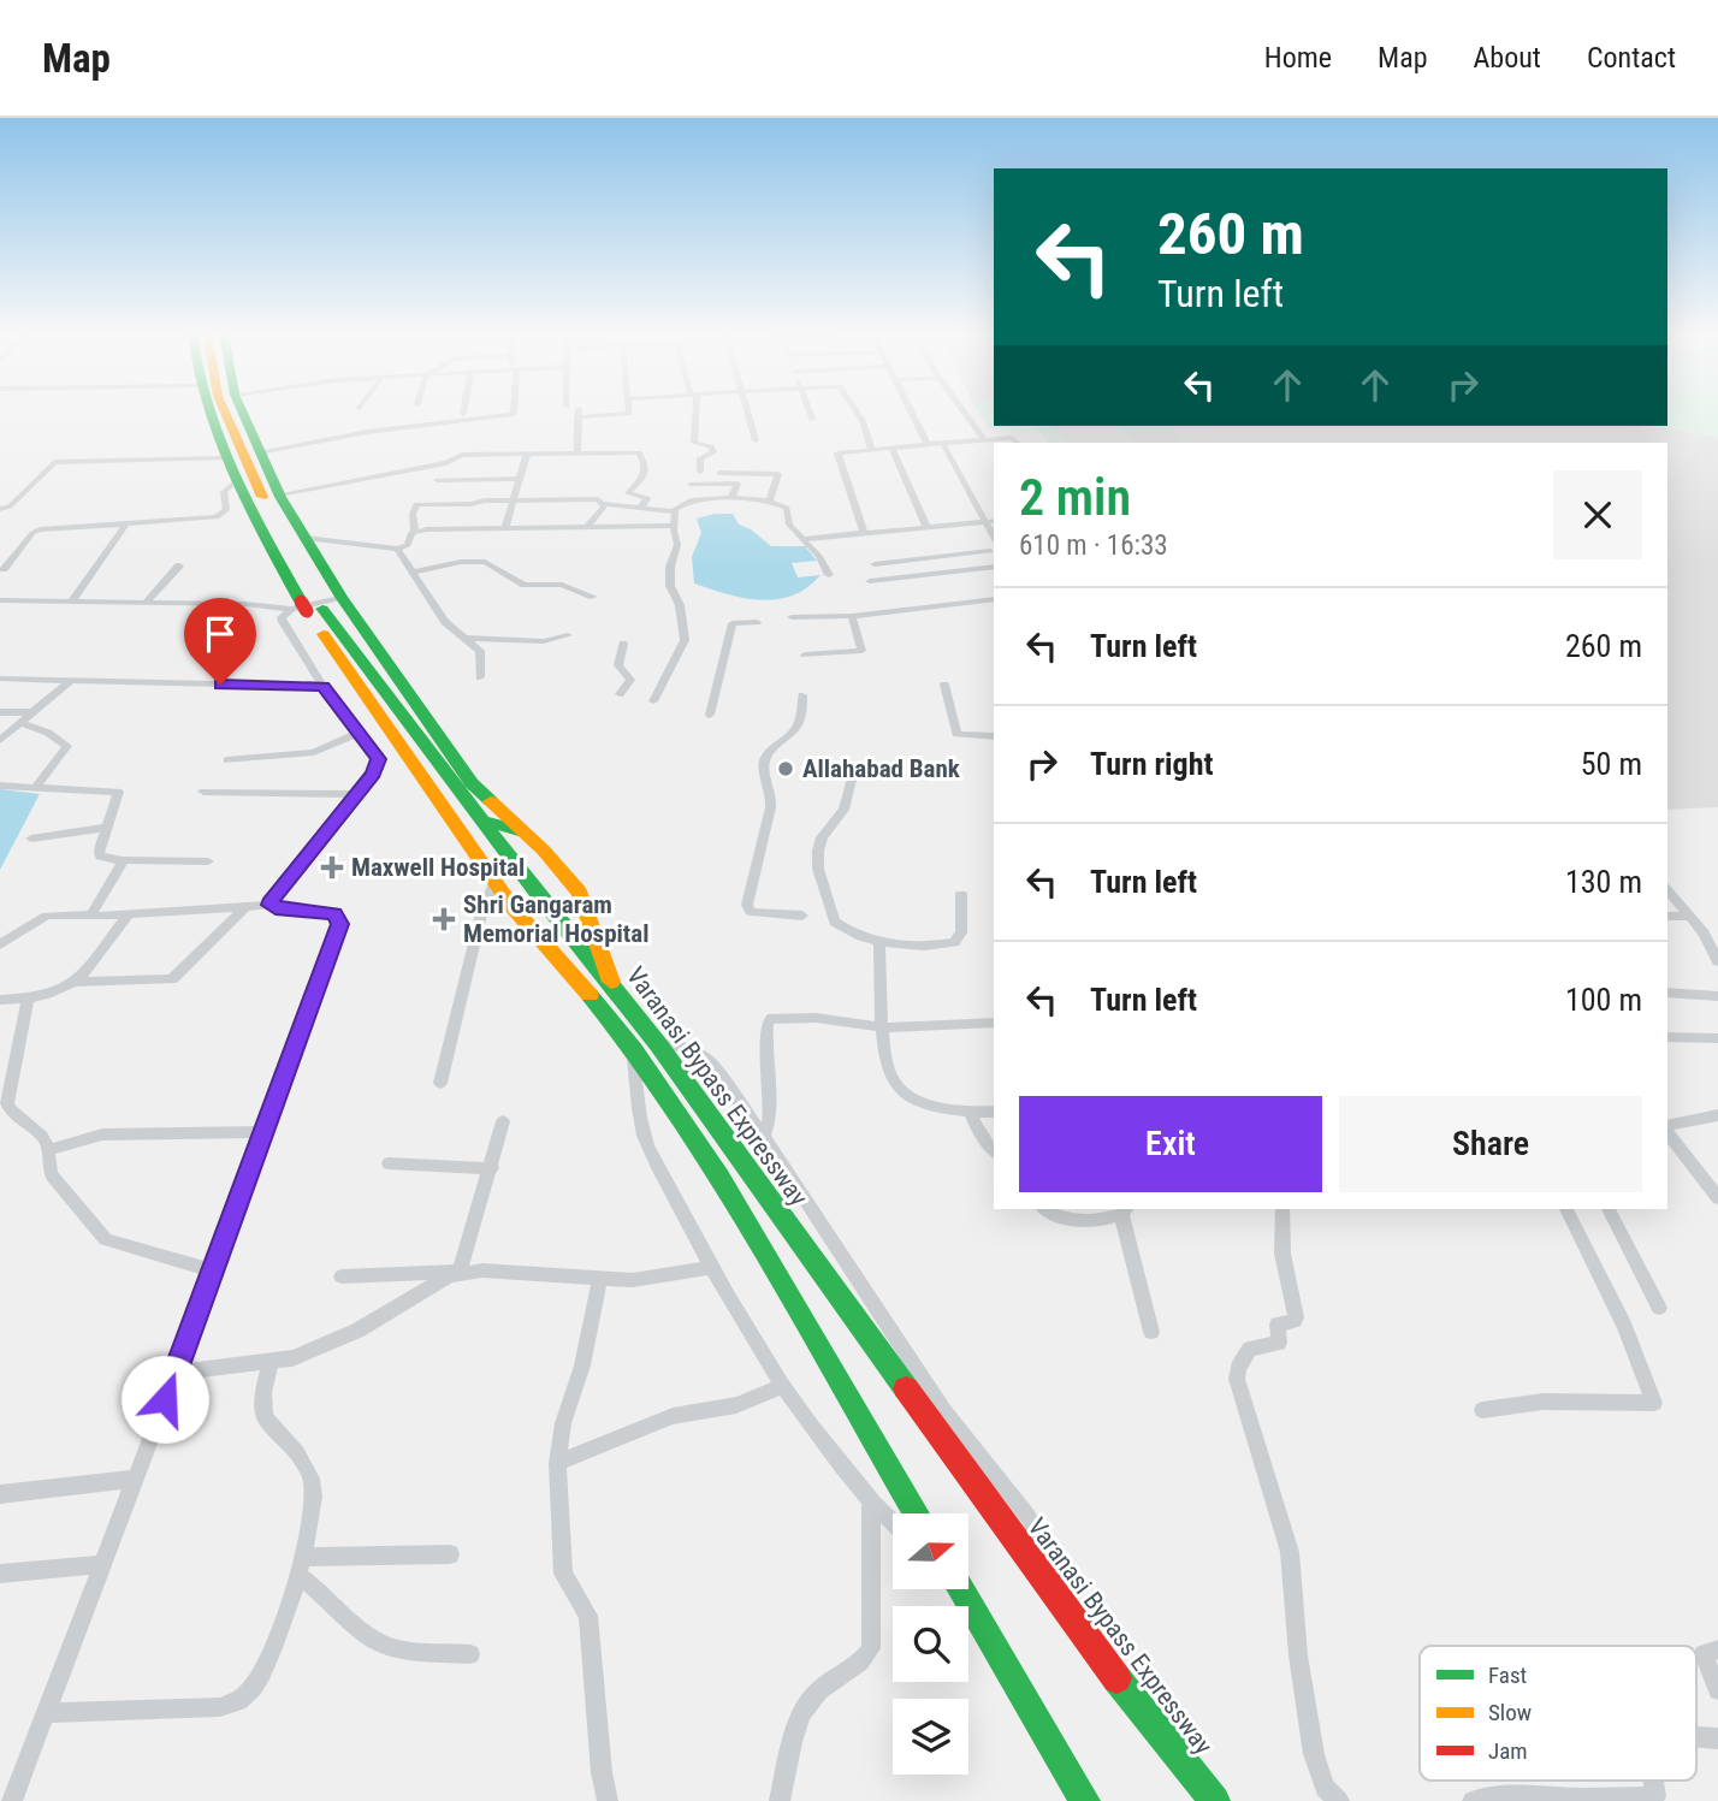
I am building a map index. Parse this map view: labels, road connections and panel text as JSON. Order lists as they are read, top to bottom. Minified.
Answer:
{"streets":{"main road":["Varanasi Bypass Expressway"]},"places":{"other":["Allahabad Bank"],"health":["Maxwell Hospital","Shri Gangaram Memorial Hospital"]},"legend":["Fast","Slow","Jam"],"north":"right","page":{"header":"Map","nav":["Home","Map","About","Contact"],"turn":["260 m","Turn left"],"heading":["2 min","610 m · 16:33"],"list":[{"name":"Turn left","value":"260 m"},{"name":"Turn right","value":"50 m"},{"name":"Turn left","value":"130 m"},{"name":"Turn left","value":"100 m"}],"buttons":["Exit","Share"]}}
